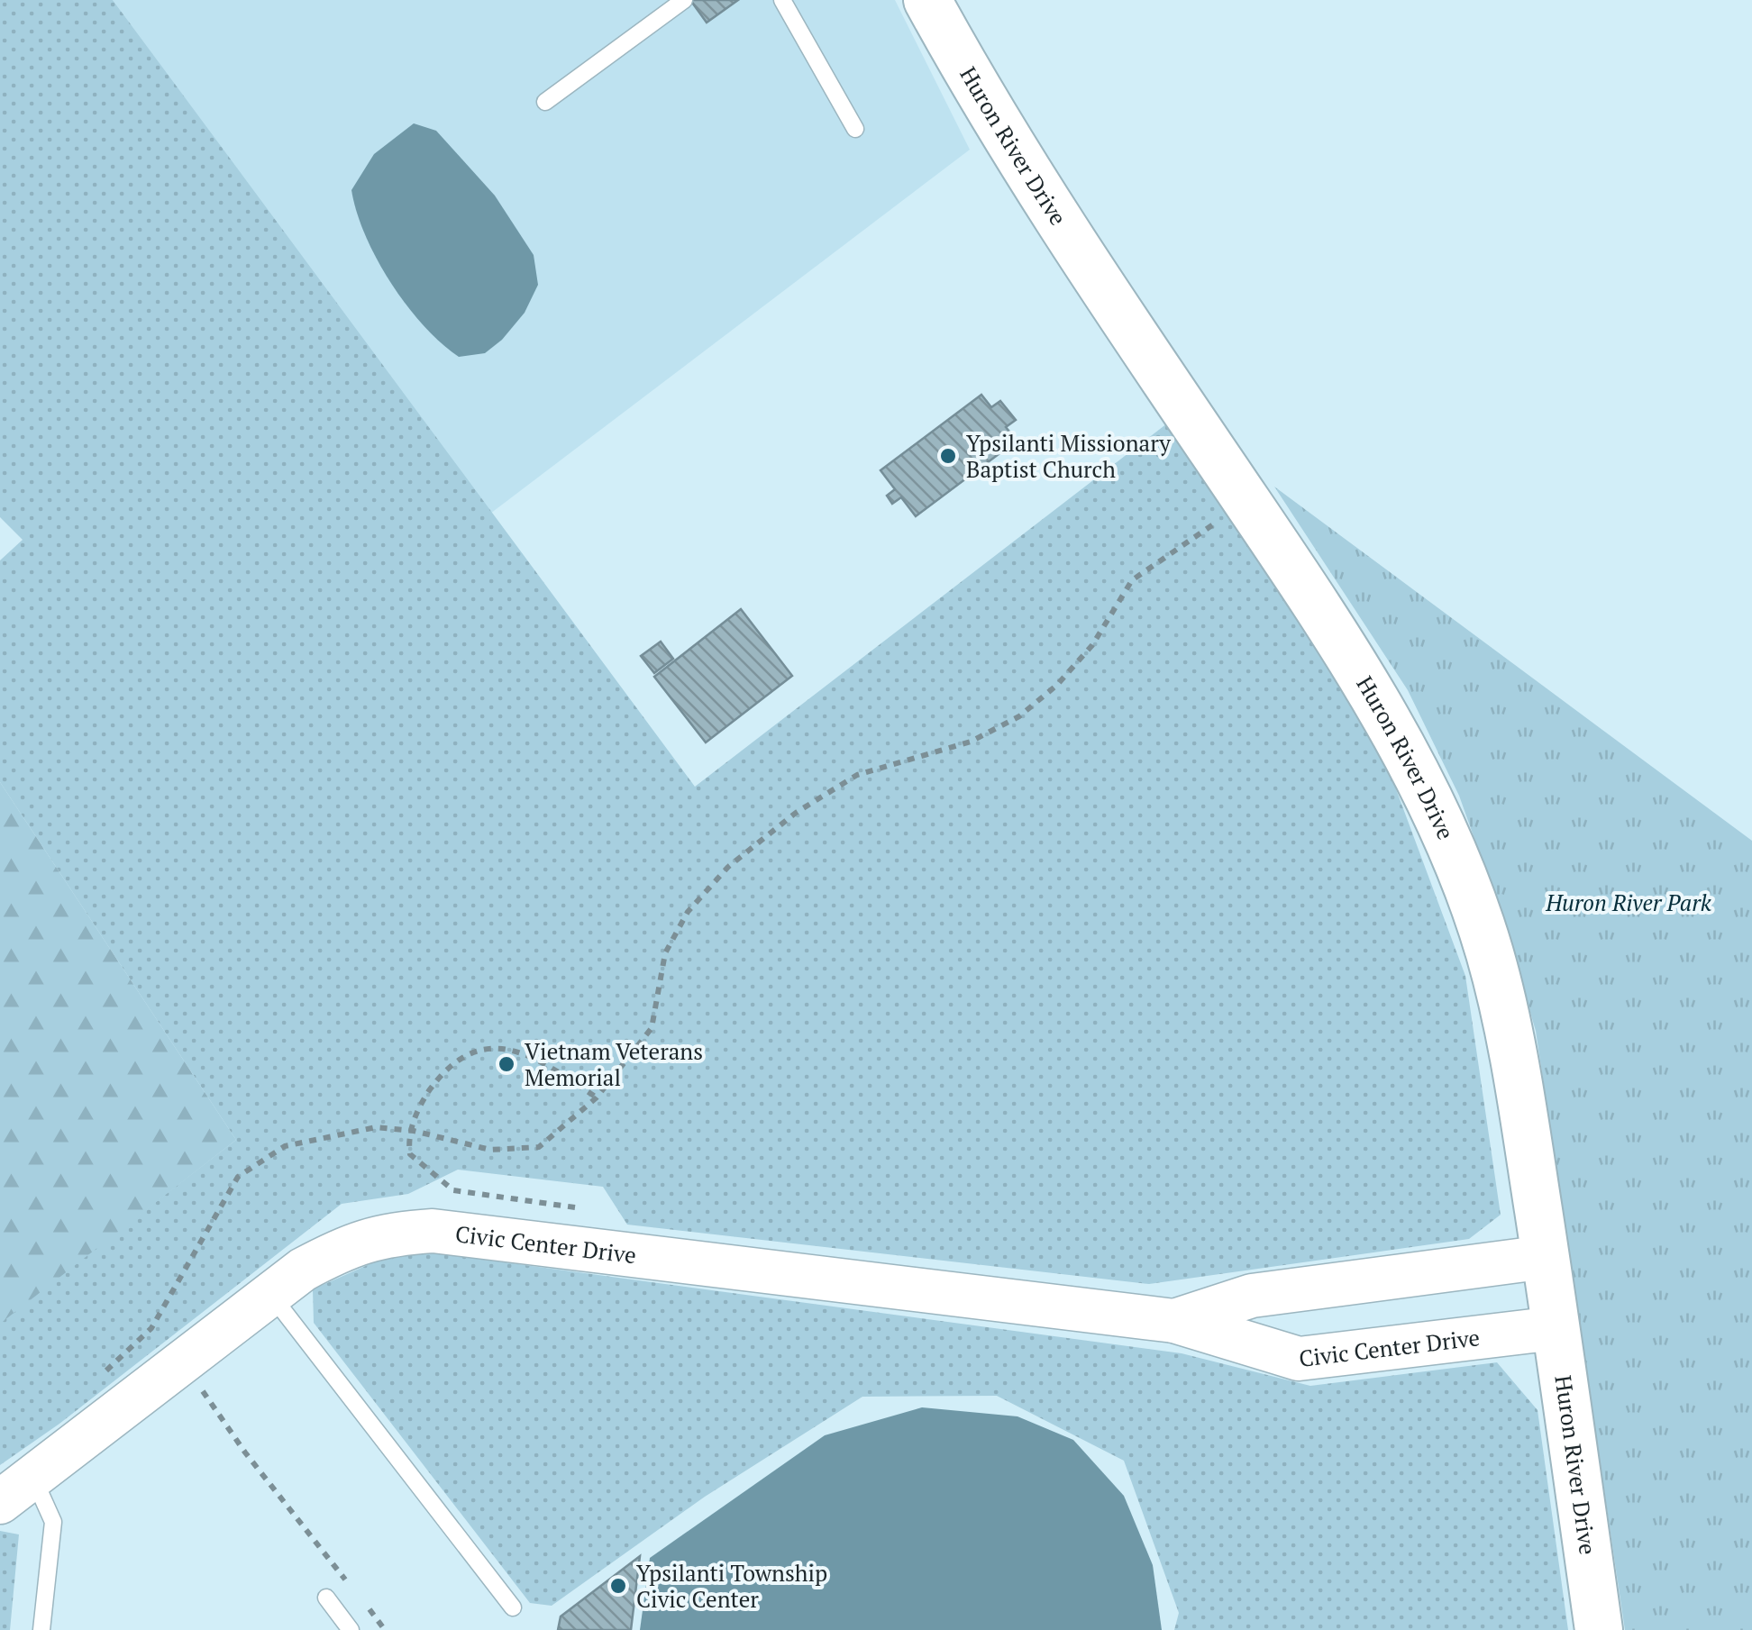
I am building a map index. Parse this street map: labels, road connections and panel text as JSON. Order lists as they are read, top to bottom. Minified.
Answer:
{"streets":{"main road":["Huron River Drive"],"street":["Civic Center Drive"]},"crossings":[["Huron River Drive","Civic Center Drive"]],"parks":["Huron River Park"],"places":["Ypsilanti Missionary Baptist Church","Vietnam Veterans Memorial","Ypsilanti Township Civic Center"]}
